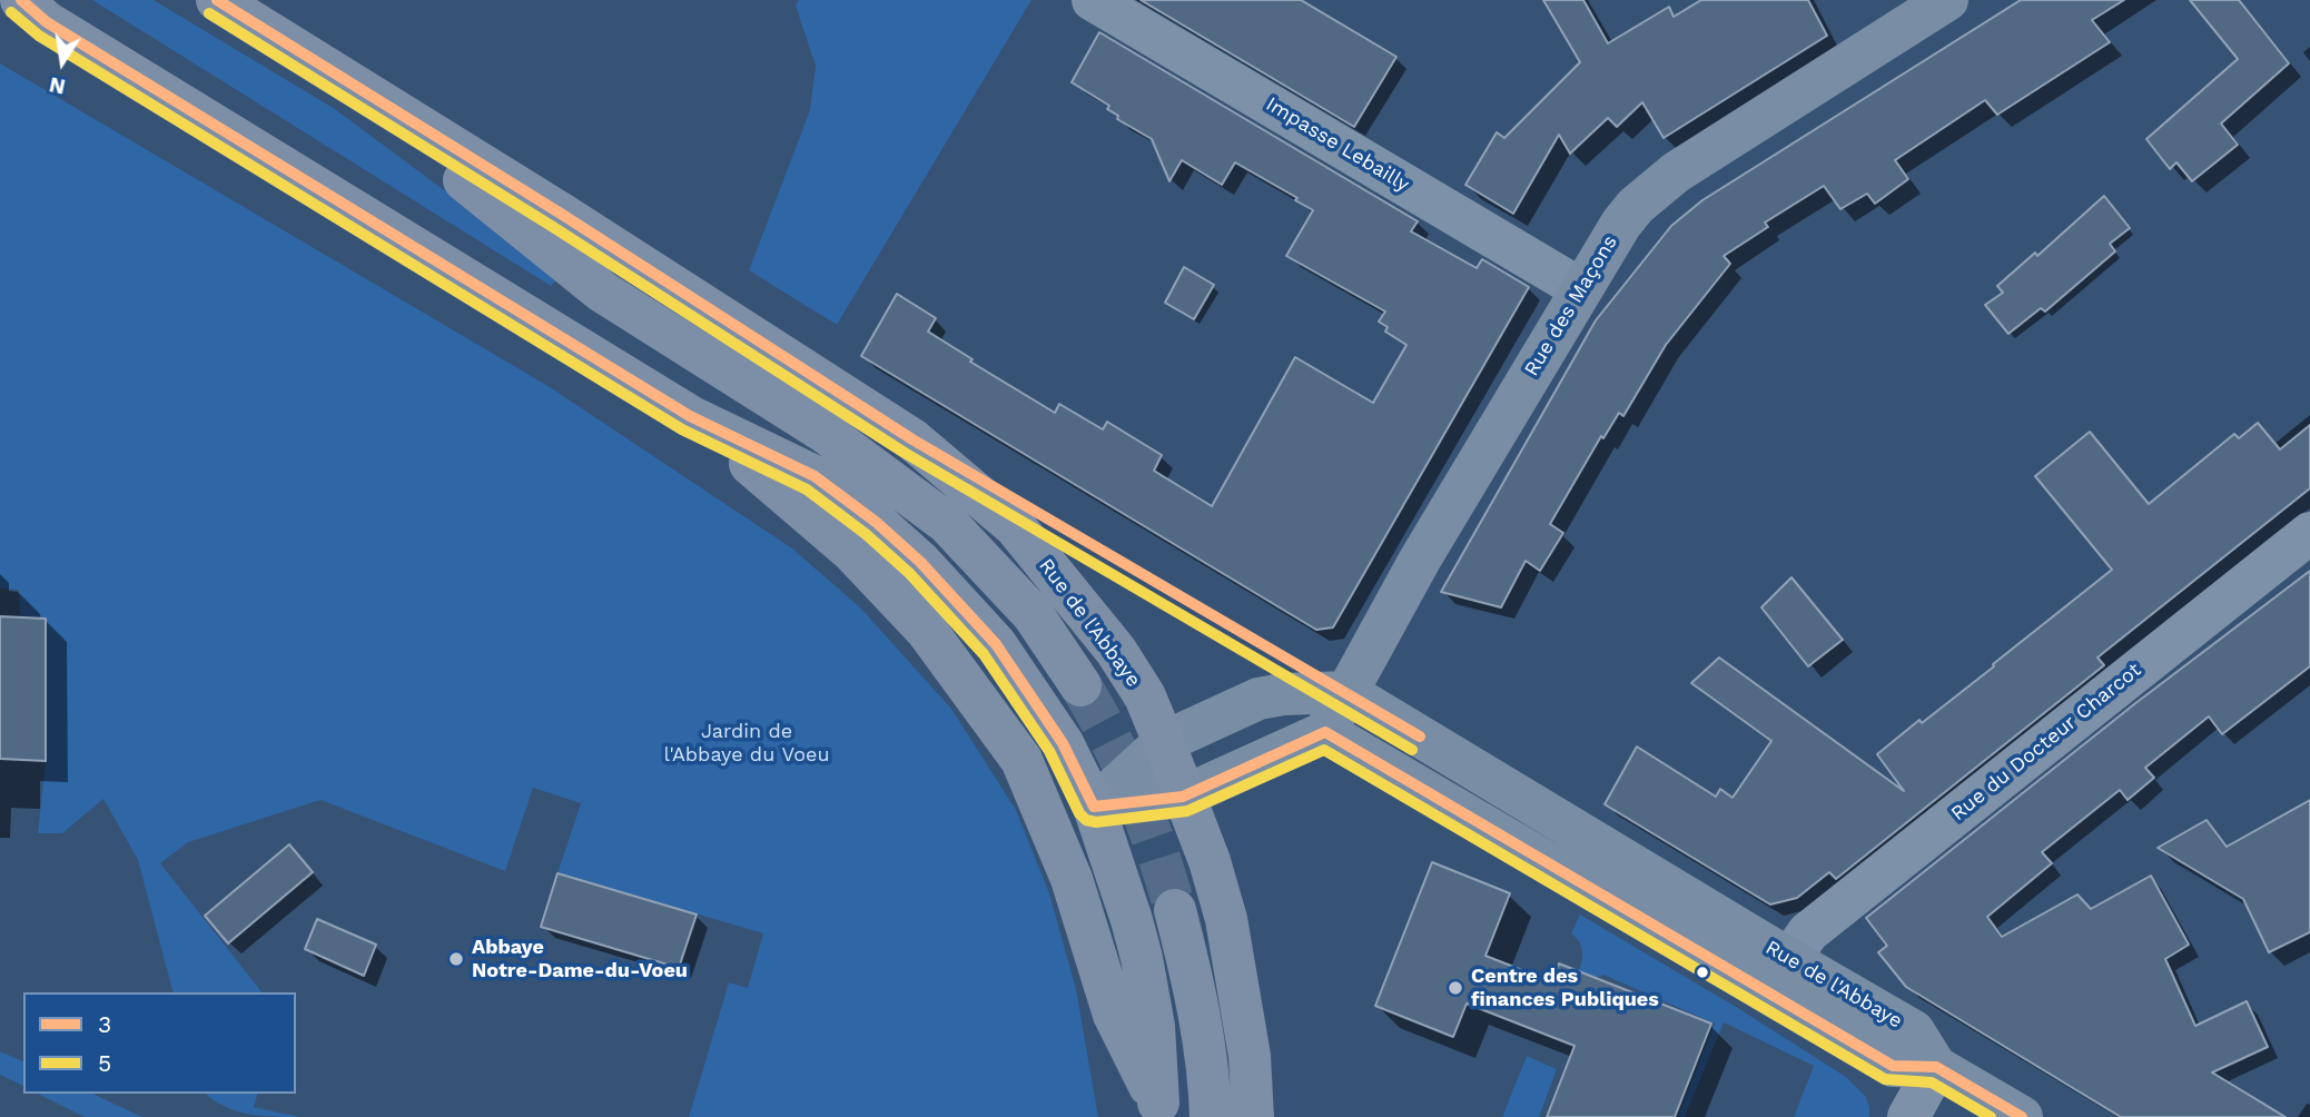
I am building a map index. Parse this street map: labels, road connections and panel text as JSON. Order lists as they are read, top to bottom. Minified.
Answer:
{"streets":{"main road":["Rue des Maçons","Rue de l'Abbaye"],"street":["Impasse Lebailly","Rue du Docteur Charcot"]},"crossings":[["Impasse Lebailly","Rue des Maçons"],["Rue des Maçons","Rue de l'Abbaye"],["Rue de l'Abbaye","Rue du Docteur Charcot"]],"parks":["Jardin de l'Abbaye du Voeu"],"places":["Abbaye Notre-Dame-du-Voeu","Centre des finances Publiques"],"lines":["transit line 3","transit line 5"],"legend":["3","5"],"north":"bottom"}
